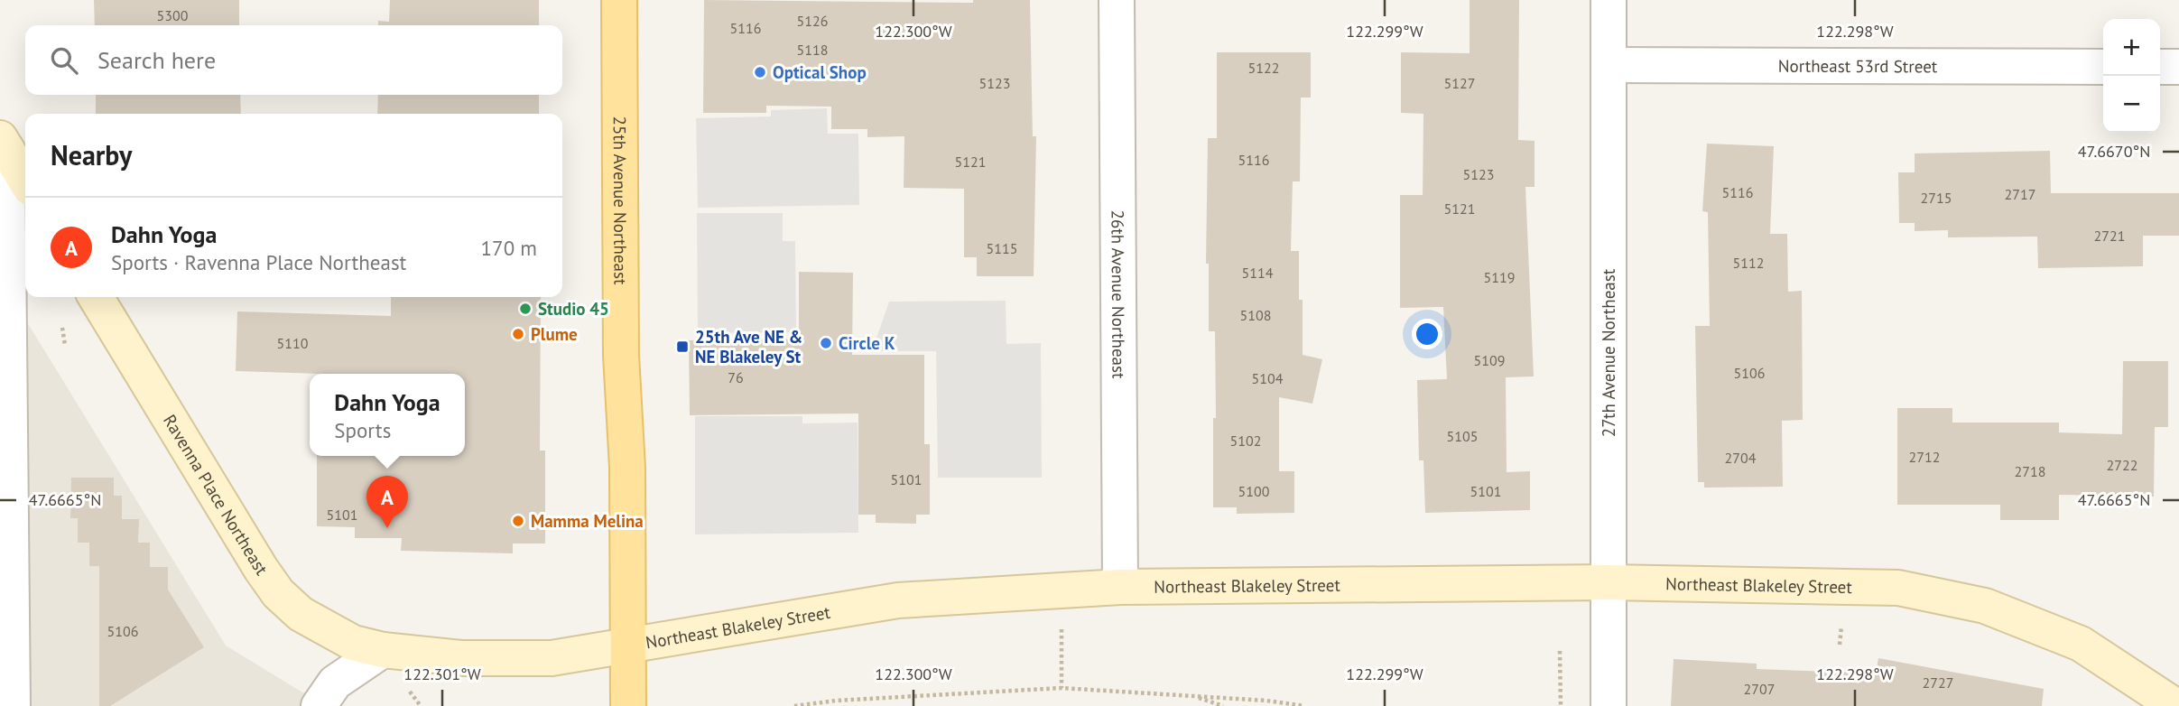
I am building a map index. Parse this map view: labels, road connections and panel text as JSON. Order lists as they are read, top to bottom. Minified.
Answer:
{"streets":{"main road":["25th Avenue Northeast","Ravenna Place Northeast","Northeast Blakeley Street"],"street":["Northeast 53rd Street","26th Avenue Northeast","27th Avenue Northeast"]},"crossings":[["Northeast 53rd Street","27th Avenue Northeast"],["25th Avenue Northeast","Northeast Blakeley Street"],["26th Avenue Northeast","Northeast Blakeley Street"],["27th Avenue Northeast","Northeast Blakeley Street"],["Ravenna Place Northeast","Northeast Blakeley Street"]],"places":{"other":["Optical Shop","Studio 45","Plume","Circle K","Mamma Melina"],"transit":["25th Ave NE & NE Blakeley St"]},"house_numbers":["5300","5126","5116","5118","5122","5123","5127","5116","5121","5123","5116","2717","2715","5121","2721","5115","5112","5114","5119","5108","5110","5109","5106","76","5104","5105","5102","2712","2704","2722","2718","5101","5100","5101","5101","5106","2727","2707"],"page":{"map_buttons":["+","−"],"search":"Search here","heading":"Nearby","list":[{"mark":"A","name":"Dahn Yoga","note":"Sports · Ravenna Place Northeast","value":"170 m"}],"popup":["Dahn Yoga","Sports"],"pins":"A"},"coordinates":["122.300°W","122.299°W","122.298°W","47.6670°N","47.6665°N","122.301°W"]}
